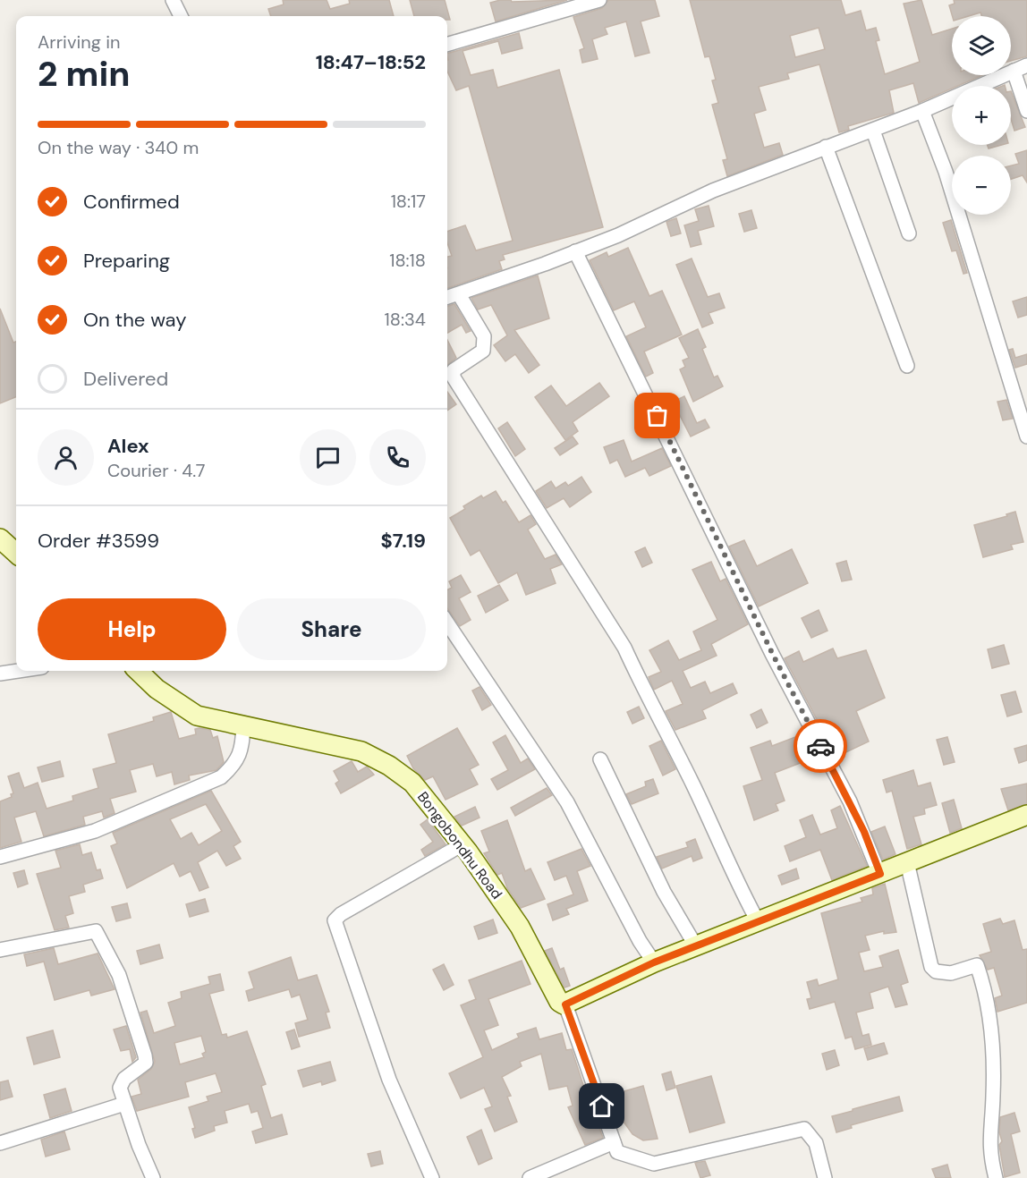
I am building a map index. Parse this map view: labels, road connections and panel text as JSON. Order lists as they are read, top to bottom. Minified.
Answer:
{"streets":{"street":["Bongobondhu Road"]},"page":{"map_buttons":["+","−"],"heading":["2 min","Arriving in","18:47–18:52"],"panel":["Alex","Courier · 4.7","Order #3599","$7.19"],"bar":"On the way · 340 m","list":[["Confirmed","18:17"],["Preparing","18:18"],["On the way","18:34"],"Delivered"],"buttons":["Help","Share"]}}
